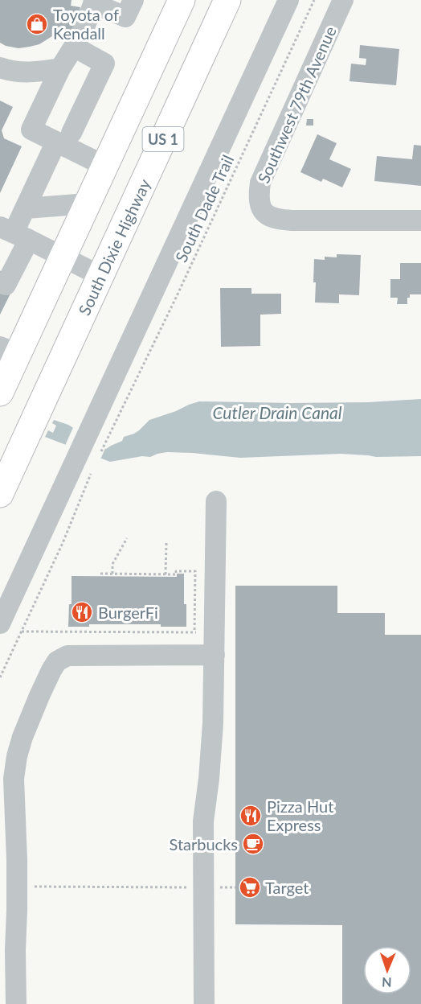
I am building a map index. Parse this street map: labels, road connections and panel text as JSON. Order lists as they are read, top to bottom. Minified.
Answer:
{"streets":{"highway":["US 1","South Dixie Highway"],"street":["Southwest 79th Avenue"],"path":["South Dade Trail"]},"water":["Cutler Drain Canal"],"places":{"shop":["Toyota of Kendall"],"restaurant":["BurgerFi","Pizza Hut Express"],"cafe":["Starbucks"],"supermarket":["Target"]},"north":"bottom"}
